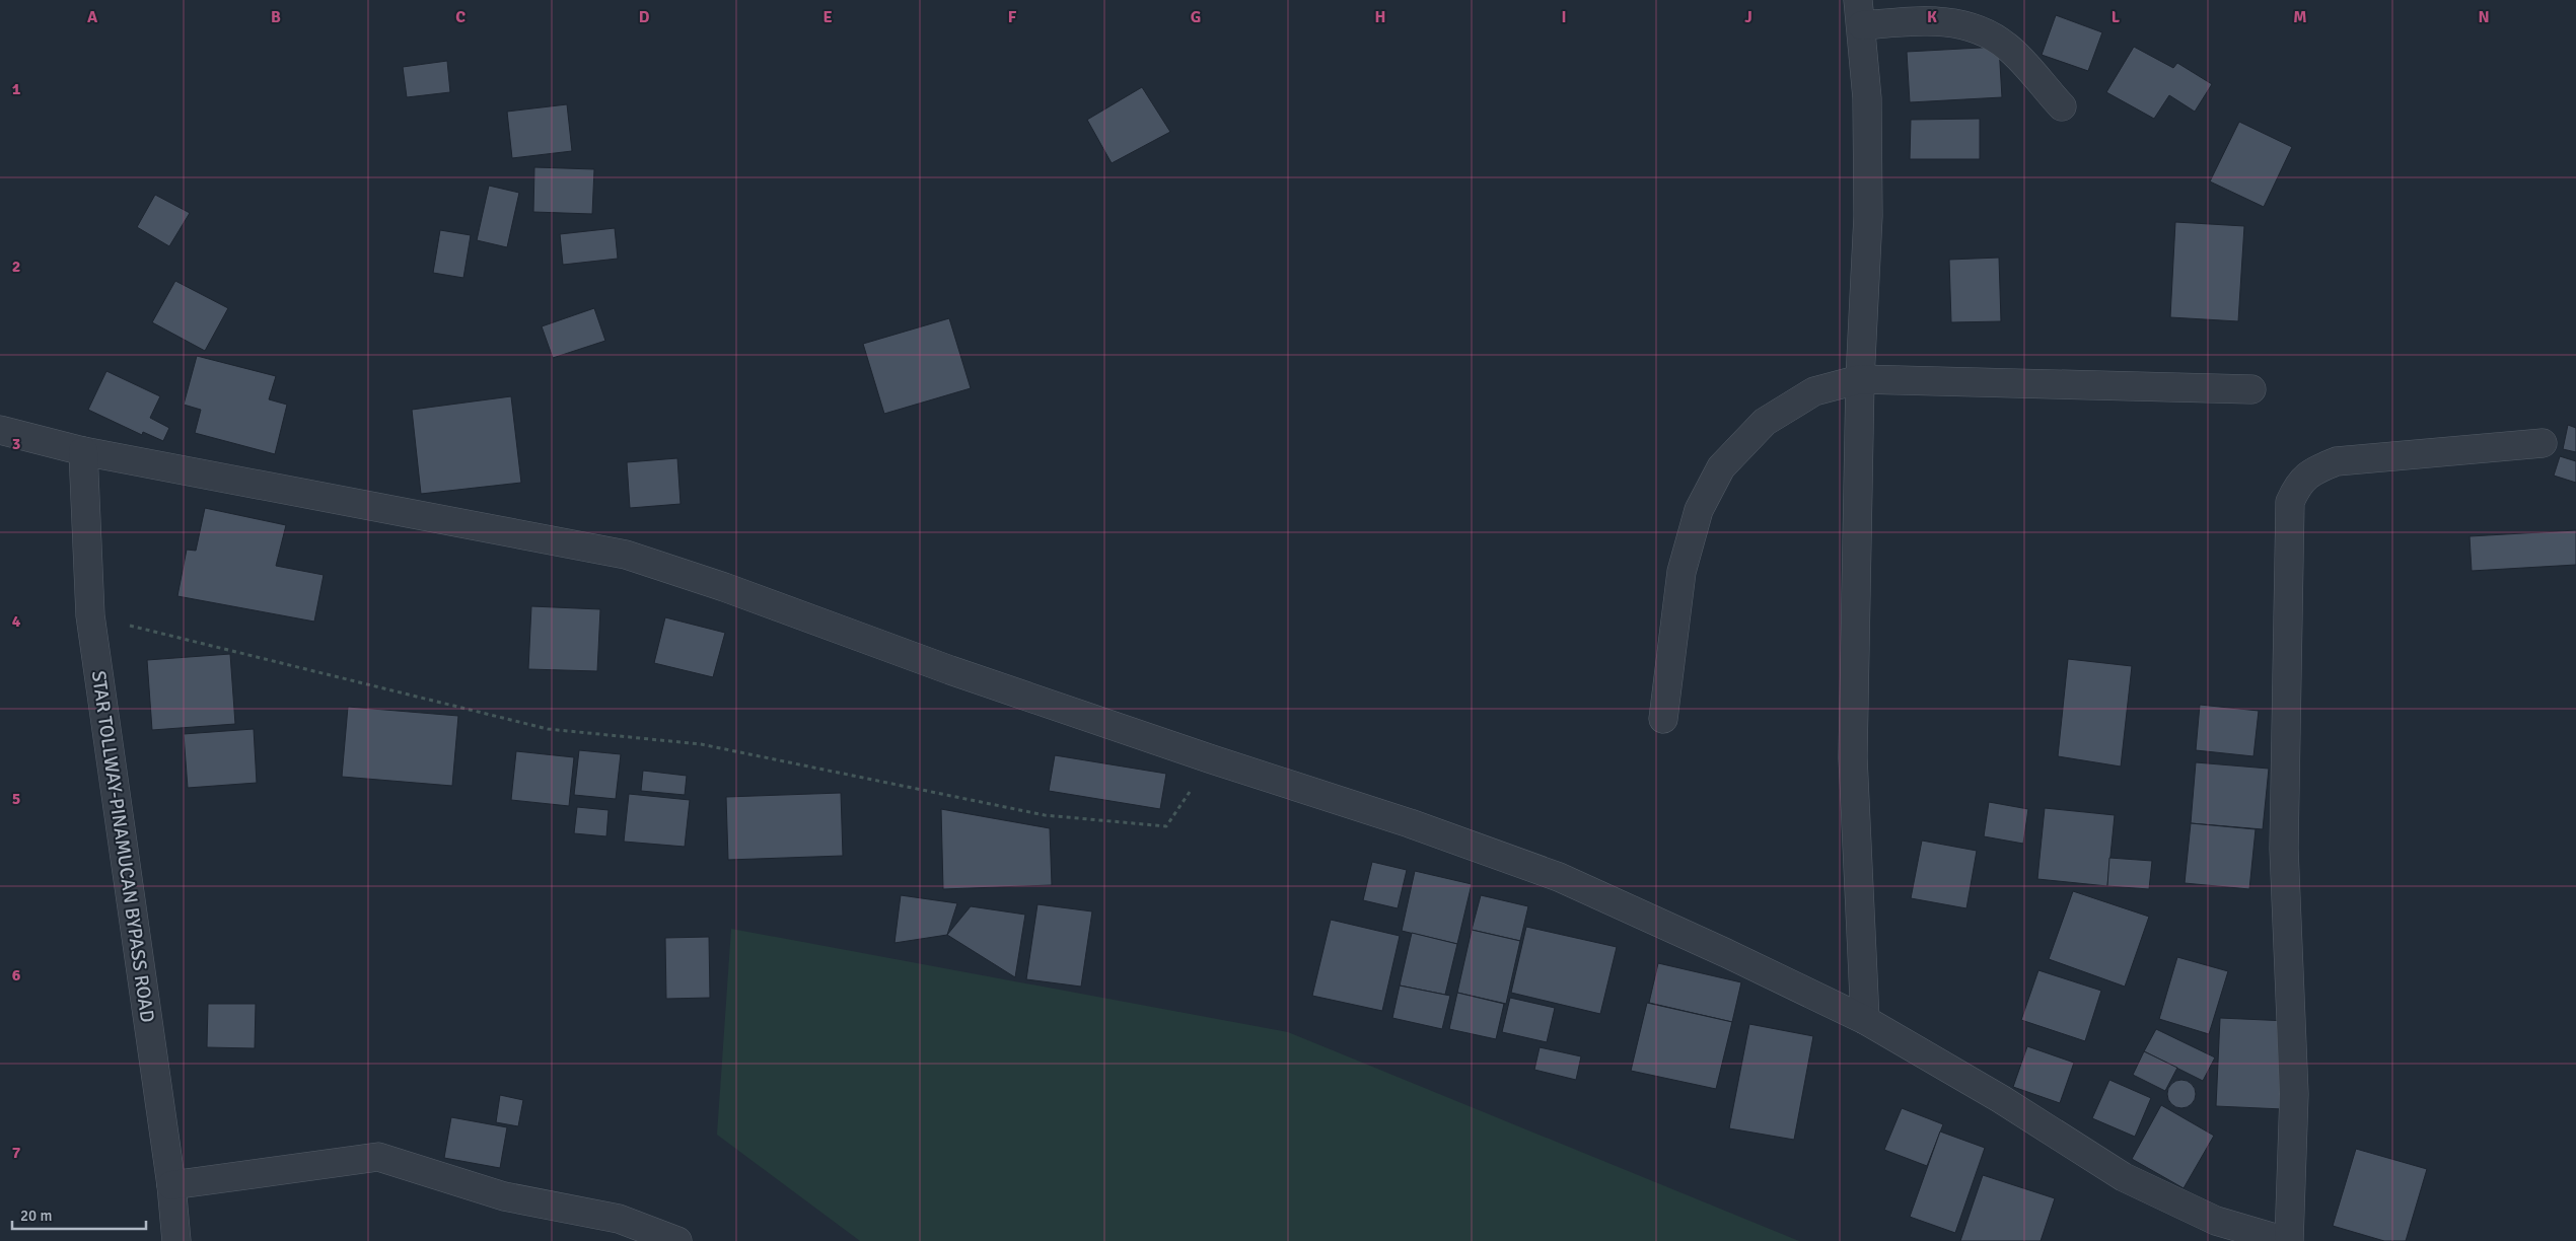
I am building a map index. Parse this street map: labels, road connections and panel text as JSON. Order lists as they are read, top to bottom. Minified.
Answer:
{"streets":{"street":["STAR TOLLWAY-PINAMUCAN BYPASS ROAD"]},"scale_bar":"20 m","grid":{"columns":["A","B","C","D","E","F","G","H","I","J","K","L","M","N"],"rows":["1","2","3","4","5","6","7"]}}
